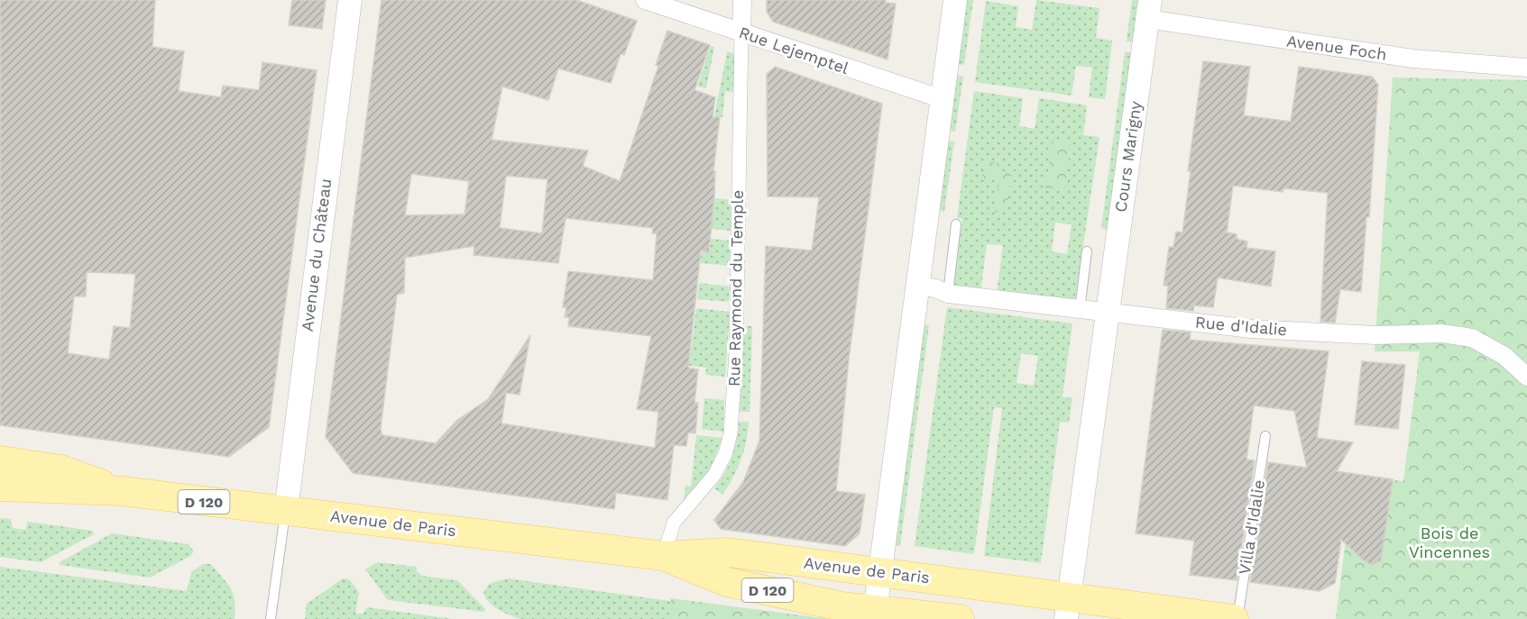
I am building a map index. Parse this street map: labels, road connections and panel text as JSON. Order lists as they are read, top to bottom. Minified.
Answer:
{"streets":{"main road":["D 120","Avenue de Paris"],"street":["Avenue Foch","Rue Lejemptel","Cours Marigny","Avenue du Château","Rue Raymond du Temple","Rue d'Idalie"],"lane":["Villa d'Idalie"]},"crossings":[["Avenue Foch","Cours Marigny"],["Rue Lejemptel","Rue Raymond du Temple"],["Cours Marigny","Rue d'Idalie"],["Cours Marigny","D 120"],["Cours Marigny","Avenue de Paris"],["Avenue du Château","Avenue de Paris"],["Rue Raymond du Temple","Avenue de Paris"],["D 120","Avenue de Paris"],["D 120","Villa d'Idalie"]],"parks":["Bois de Vincennes"]}
